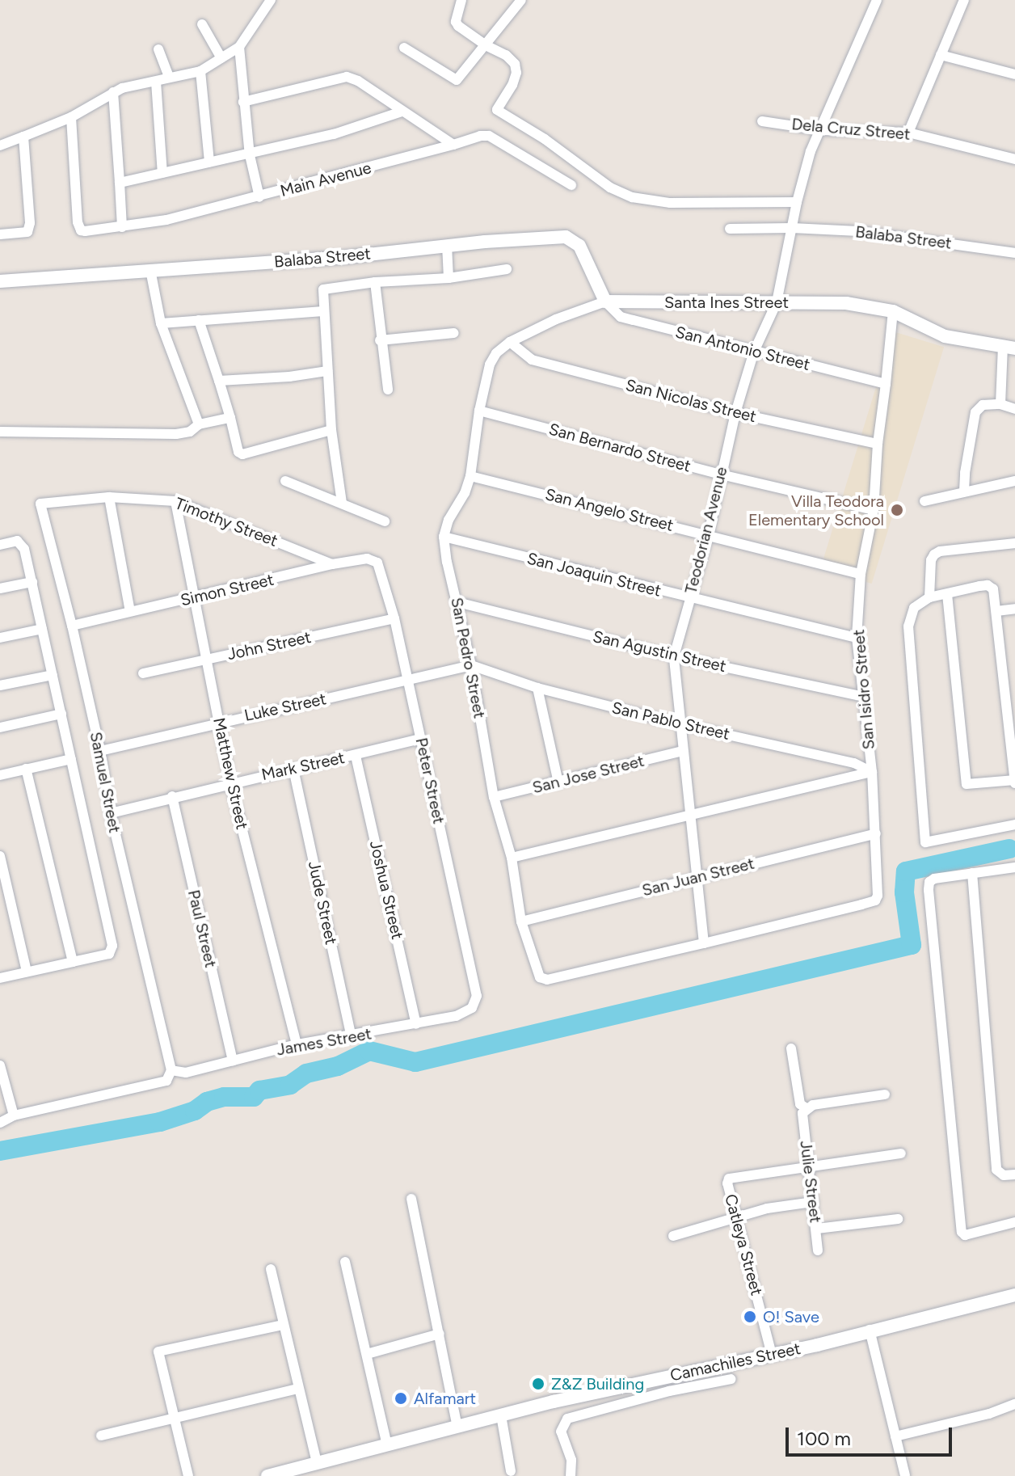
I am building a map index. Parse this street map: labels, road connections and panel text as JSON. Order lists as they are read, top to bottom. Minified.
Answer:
{"streets":{"street":["Dela Cruz Street","Main Avenue","Balaba Street","Santa Ines Street","San Antonio Street","San Nicolas Street","San Bernardo Street","San Angelo Street","Timothy Street","Teodorian Avenue","San Joaquin Street","Simon Street","John Street","San Agustin Street","San Pedro Street","San Isidro Street","Luke Street","San Pablo Street","Mark Street","Matthew Street","San Jose Street","Peter Street","Samuel Street","San Juan Street","Joshua Street","Jude Street","Paul Street","James Street","Julie Street","Catleya Street","Camachiles Street"]},"crossings":[["Dela Cruz Street","Teodorian Avenue"],["Balaba Street","Santa Ines Street"],["Balaba Street","San Antonio Street"],["Balaba Street","Teodorian Avenue"],["Santa Ines Street","San Antonio Street"],["Santa Ines Street","San Nicolas Street"],["Santa Ines Street","Teodorian Avenue"],["Santa Ines Street","San Isidro Street"],["San Antonio Street","Teodorian Avenue"],["San Antonio Street","San Isidro Street"],["San Nicolas Street","Teodorian Avenue"],["San Nicolas Street","San Isidro Street"],["San Bernardo Street","Teodorian Avenue"],["San Bernardo Street","San Isidro Street"],["San Angelo Street","Teodorian Avenue"],["San Angelo Street","San Isidro Street"],["Timothy Street","Simon Street"],["Timothy Street","Matthew Street"],["Timothy Street","Samuel Street"],["Teodorian Avenue","San Joaquin Street"],["Teodorian Avenue","San Agustin Street"],["Teodorian Avenue","San Pedro Street"],["Teodorian Avenue","San Isidro Street"],["Teodorian Avenue","San Pablo Street"],["Teodorian Avenue","San Jose Street"],["Teodorian Avenue","San Juan Street"],["San Joaquin Street","San Pedro Street"],["San Joaquin Street","San Isidro Street"],["Simon Street","Matthew Street"],["Simon Street","Peter Street"],["Simon Street","Samuel Street"],["John Street","Matthew Street"],["John Street","Peter Street"],["San Agustin Street","San Pedro Street"],["San Agustin Street","San Isidro Street"],["San Pedro Street","San Isidro Street"],["San Pedro Street","Luke Street"],["San Pedro Street","San Pablo Street"],["San Pedro Street","San Jose Street"],["San Pedro Street","San Juan Street"],["San Isidro Street","San Pablo Street"],["San Isidro Street","San Juan Street"],["Luke Street","San Pablo Street"],["Luke Street","Matthew Street"],["Luke Street","Peter Street"],["Luke Street","Samuel Street"],["Mark Street","Matthew Street"],["Mark Street","Peter Street"],["Mark Street","Samuel Street"],["Mark Street","Joshua Street"],["Mark Street","Jude Street"],["Mark Street","Paul Street"],["Matthew Street","James Street"],["Peter Street","James Street"],["Samuel Street","James Street"],["Joshua Street","James Street"],["Jude Street","James Street"],["Paul Street","James Street"],["Julie Street","Catleya Street"],["Catleya Street","Camachiles Street"]],"places":["Villa Teodora Elementary School","O! Save","Z&Z Building","Alfamart"],"scale_bar":"100 m"}
